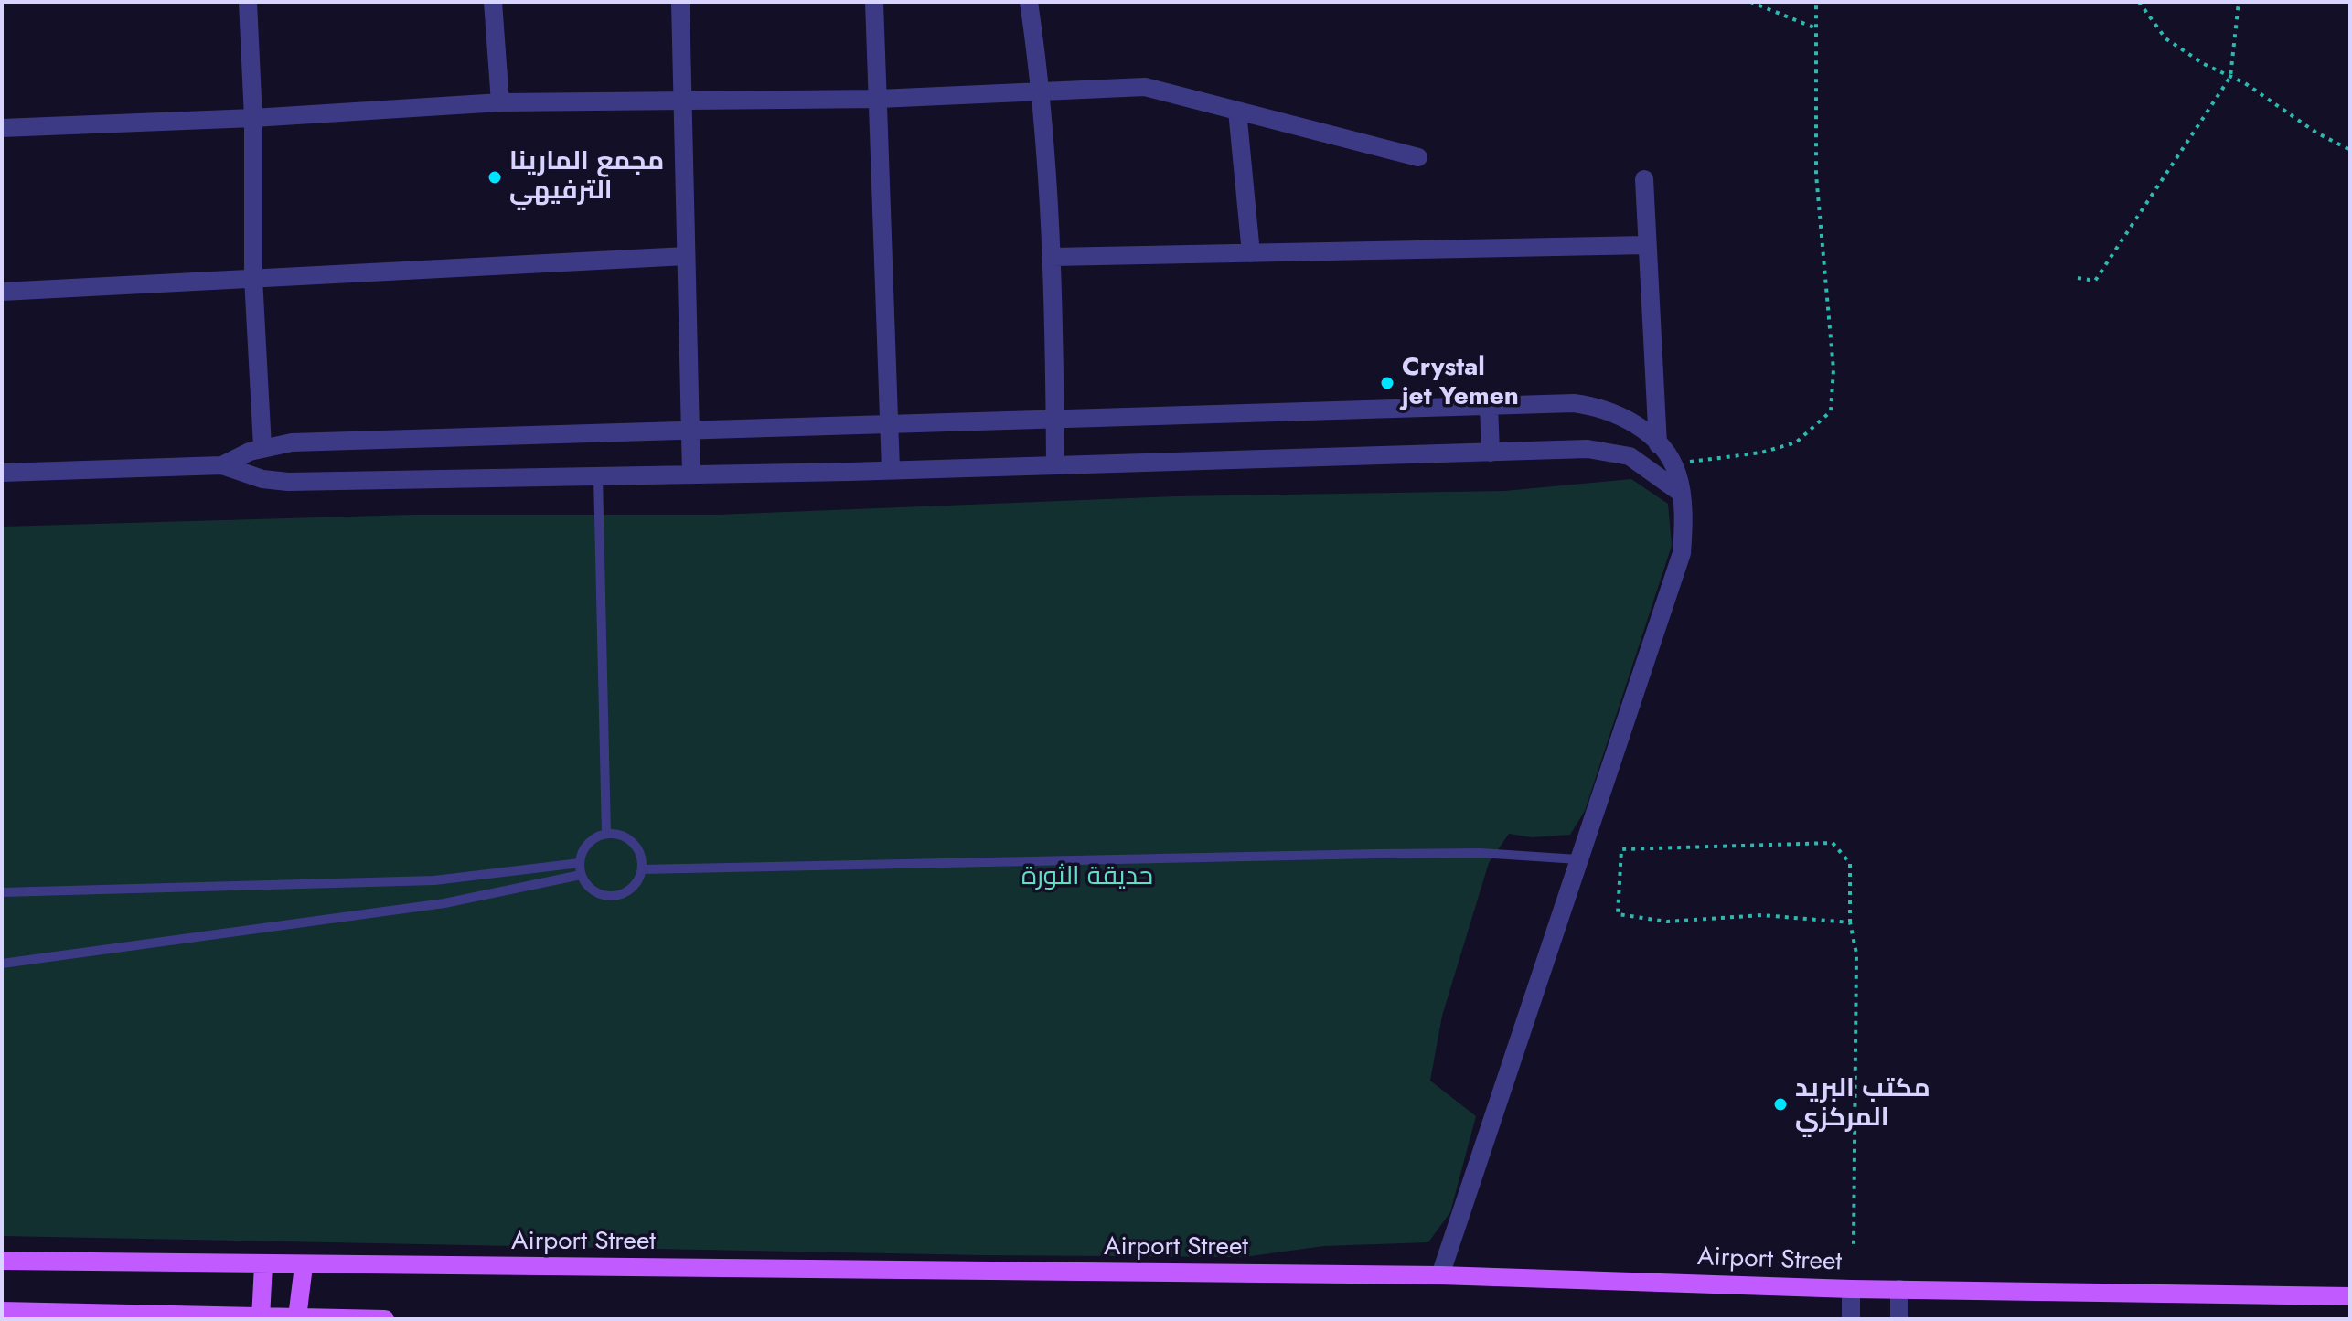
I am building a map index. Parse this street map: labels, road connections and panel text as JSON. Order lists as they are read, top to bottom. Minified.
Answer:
{"streets":{"main road":["Airport Street"]},"parks":["حديقة الثورة"],"places":["مجمع المارينا الترفيهي","Crystal jet Yemen","مكتب البريد المركزي"]}
